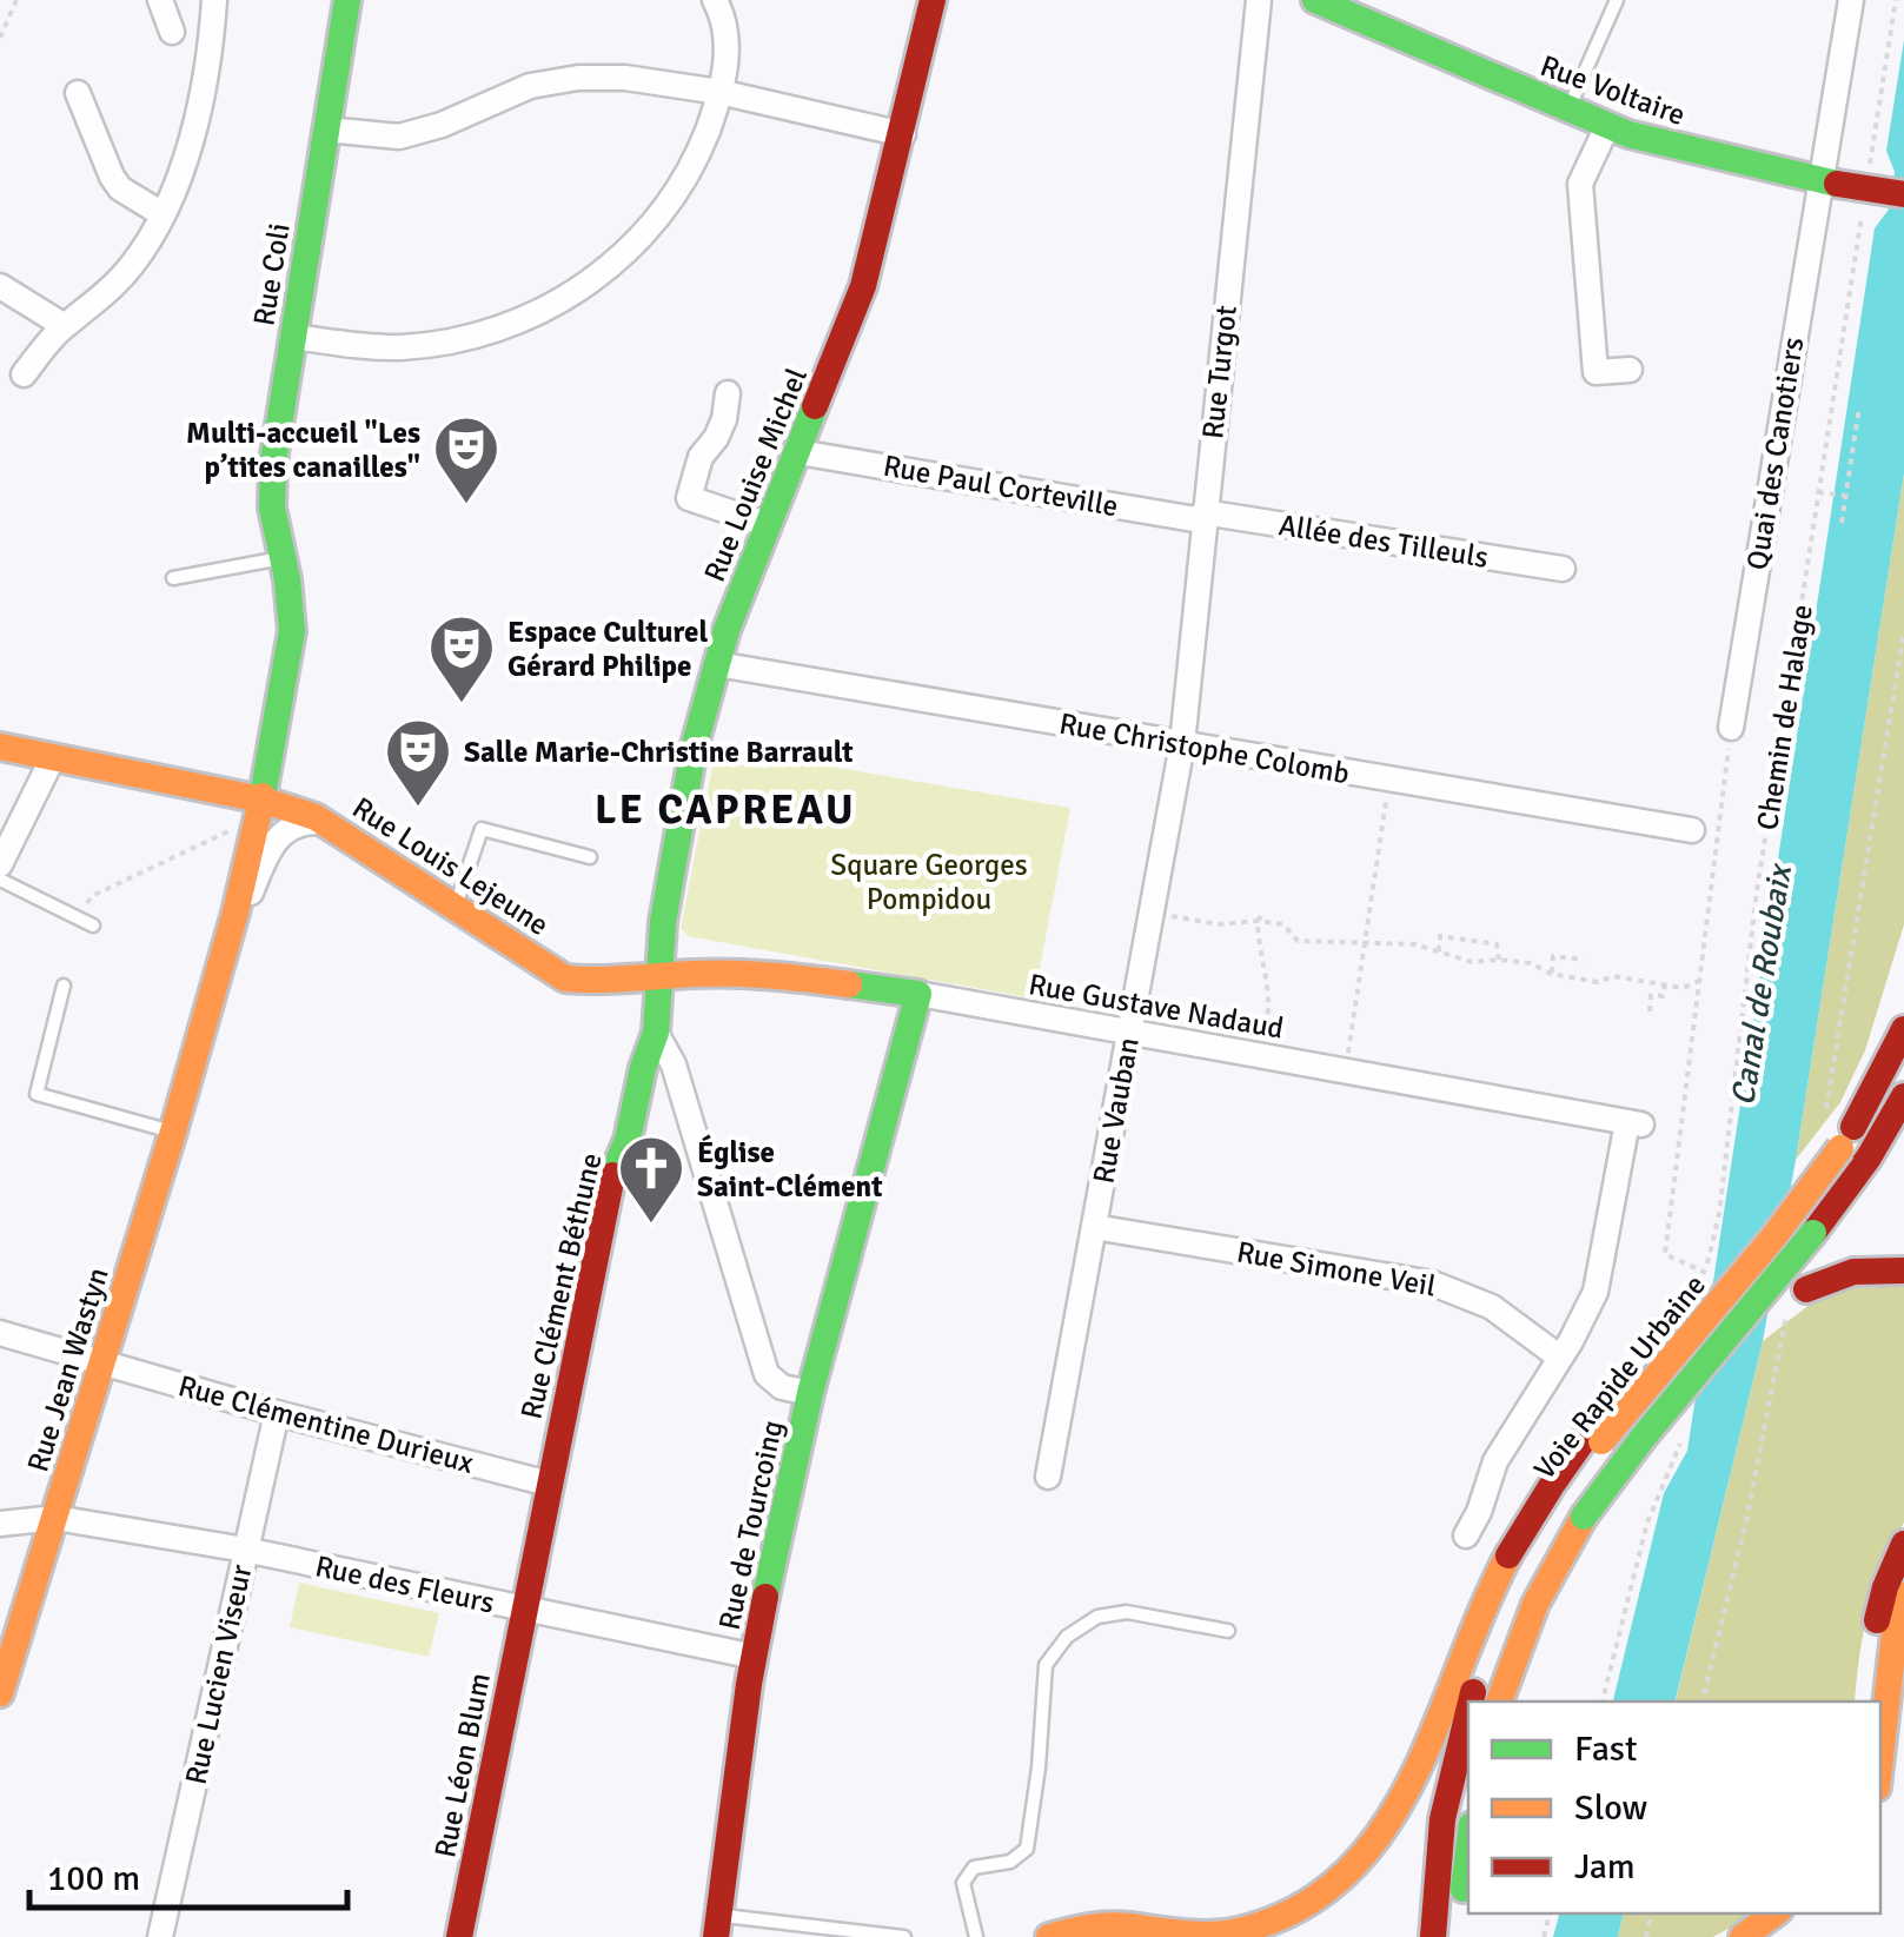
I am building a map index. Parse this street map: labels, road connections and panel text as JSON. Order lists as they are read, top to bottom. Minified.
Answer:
{"streets":{"main road":["Rue Voltaire","Rue Coli","Rue Louise Michel","Rue Louis Lejeune","Rue Gustave Nadaud","Rue Clément Béthune","Rue Jean Wastyn","Voie Rapide Urbaine","Rue de Tourcoing","Rue Léon Blum"],"street":["Rue Turgot","Quai des Canotiers","Rue Paul Corteville","Allée des Tilleuls","Rue Christophe Colomb","Rue Vauban","Rue Simone Veil","Rue Clémentine Durieux","Rue des Fleurs","Rue Lucien Viseur"],"path":["Chemin de Halage"]},"crossings":[["Rue Voltaire","Quai des Canotiers"],["Rue Coli","Rue Louis Lejeune"],["Rue Coli","Rue Jean Wastyn"],["Rue Turgot","Rue Paul Corteville"],["Rue Turgot","Allée des Tilleuls"],["Rue Turgot","Rue Christophe Colomb"],["Rue Turgot","Rue Vauban"],["Rue Louise Michel","Rue Paul Corteville"],["Rue Louise Michel","Rue Christophe Colomb"],["Rue Louise Michel","Rue Louis Lejeune"],["Rue Louise Michel","Rue Gustave Nadaud"],["Rue Louise Michel","Rue Clément Béthune"],["Rue Paul Corteville","Allée des Tilleuls"],["Rue Christophe Colomb","Rue Vauban"],["Rue Louis Lejeune","Rue Gustave Nadaud"],["Rue Louis Lejeune","Rue Clément Béthune"],["Rue Louis Lejeune","Rue Jean Wastyn"],["Rue Gustave Nadaud","Rue Vauban"],["Rue Gustave Nadaud","Rue Simone Veil"],["Rue Gustave Nadaud","Rue Clément Béthune"],["Rue Vauban","Rue Simone Veil"],["Rue Clément Béthune","Rue Clémentine Durieux"],["Rue Clément Béthune","Rue de Tourcoing"],["Rue Clément Béthune","Rue des Fleurs"],["Rue Clément Béthune","Rue Léon Blum"],["Rue Jean Wastyn","Rue Clémentine Durieux"],["Rue Jean Wastyn","Rue des Fleurs"],["Rue Clémentine Durieux","Rue Lucien Viseur"],["Rue de Tourcoing","Rue des Fleurs"],["Rue des Fleurs","Rue Lucien Viseur"],["Rue des Fleurs","Rue Léon Blum"]],"districts":["LE CAPREAU"],"water":["Canal de Roubaix"],"parks":["Square Georges Pompidou"],"places":{"theatre":["Multi-accueil \"Les p’tites canailles\"","Espace Culturel Gérard Philipe","Salle Marie-Christine Barrault"],"church":["Église Saint-Clément"]},"legend":["Fast","Slow","Jam"],"scale_bar":"100 m"}
